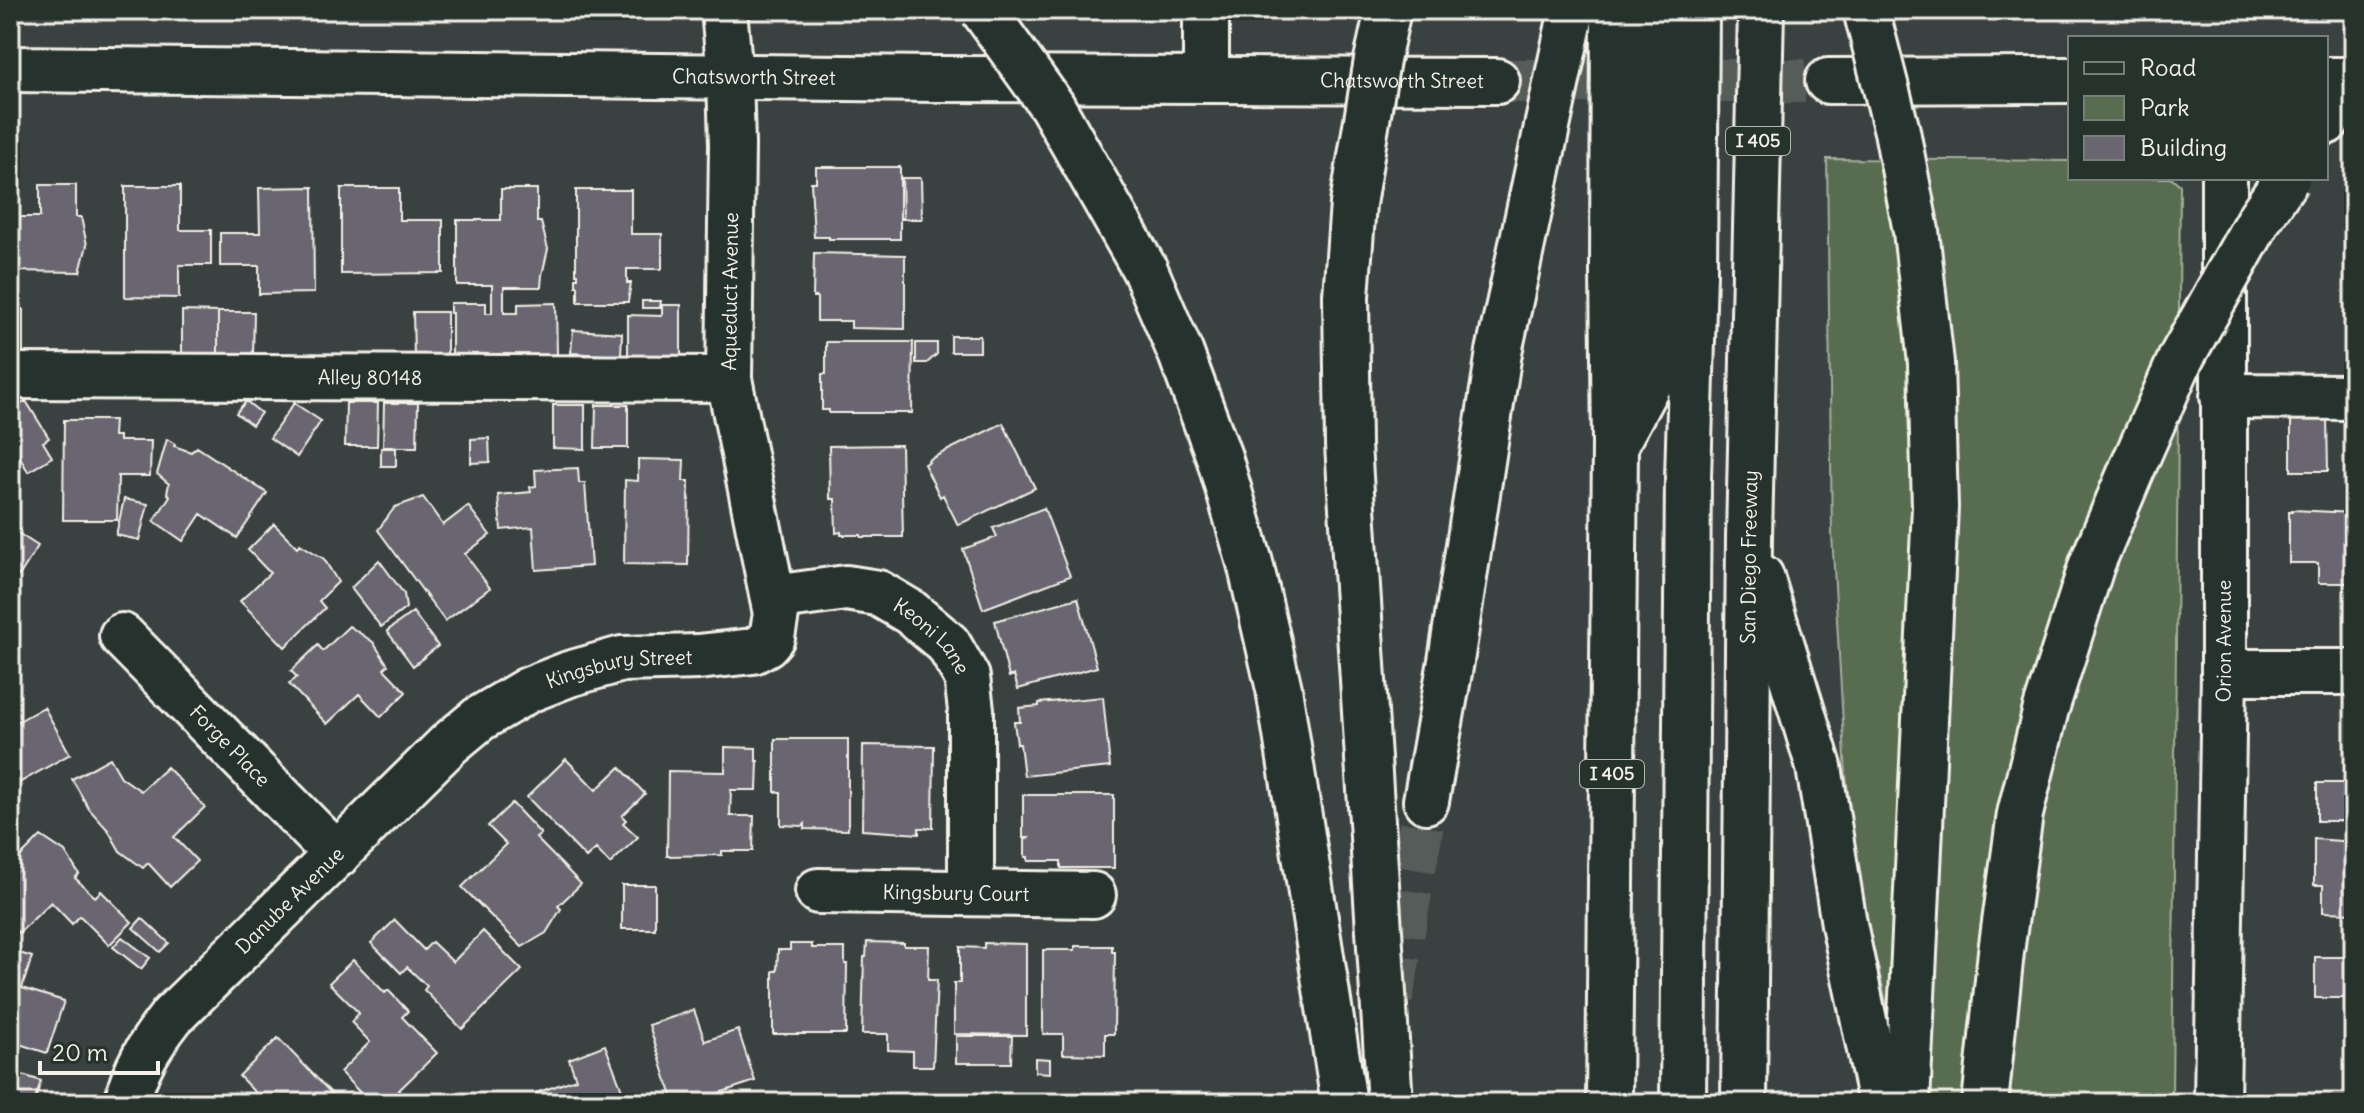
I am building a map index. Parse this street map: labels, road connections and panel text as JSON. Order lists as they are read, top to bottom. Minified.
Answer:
{"streets":{"main road":["Chatsworth Street","I 405","Aqueduct Avenue","Alley 80148","San Diego Freeway","Keoni Lane","Orion Avenue","Kingsbury Street","Forge Place","Kingsbury Court","Danube Avenue"]},"crossings":[["Chatsworth Street","Aqueduct Avenue"],["Aqueduct Avenue","Alley 80148"],["Aqueduct Avenue","Keoni Lane"],["Aqueduct Avenue","Kingsbury Street"],["Keoni Lane","Kingsbury Court"],["Kingsbury Street","Danube Avenue"],["Forge Place","Danube Avenue"]],"legend":["Road","Park","Building"],"scale_bar":"20 m"}
